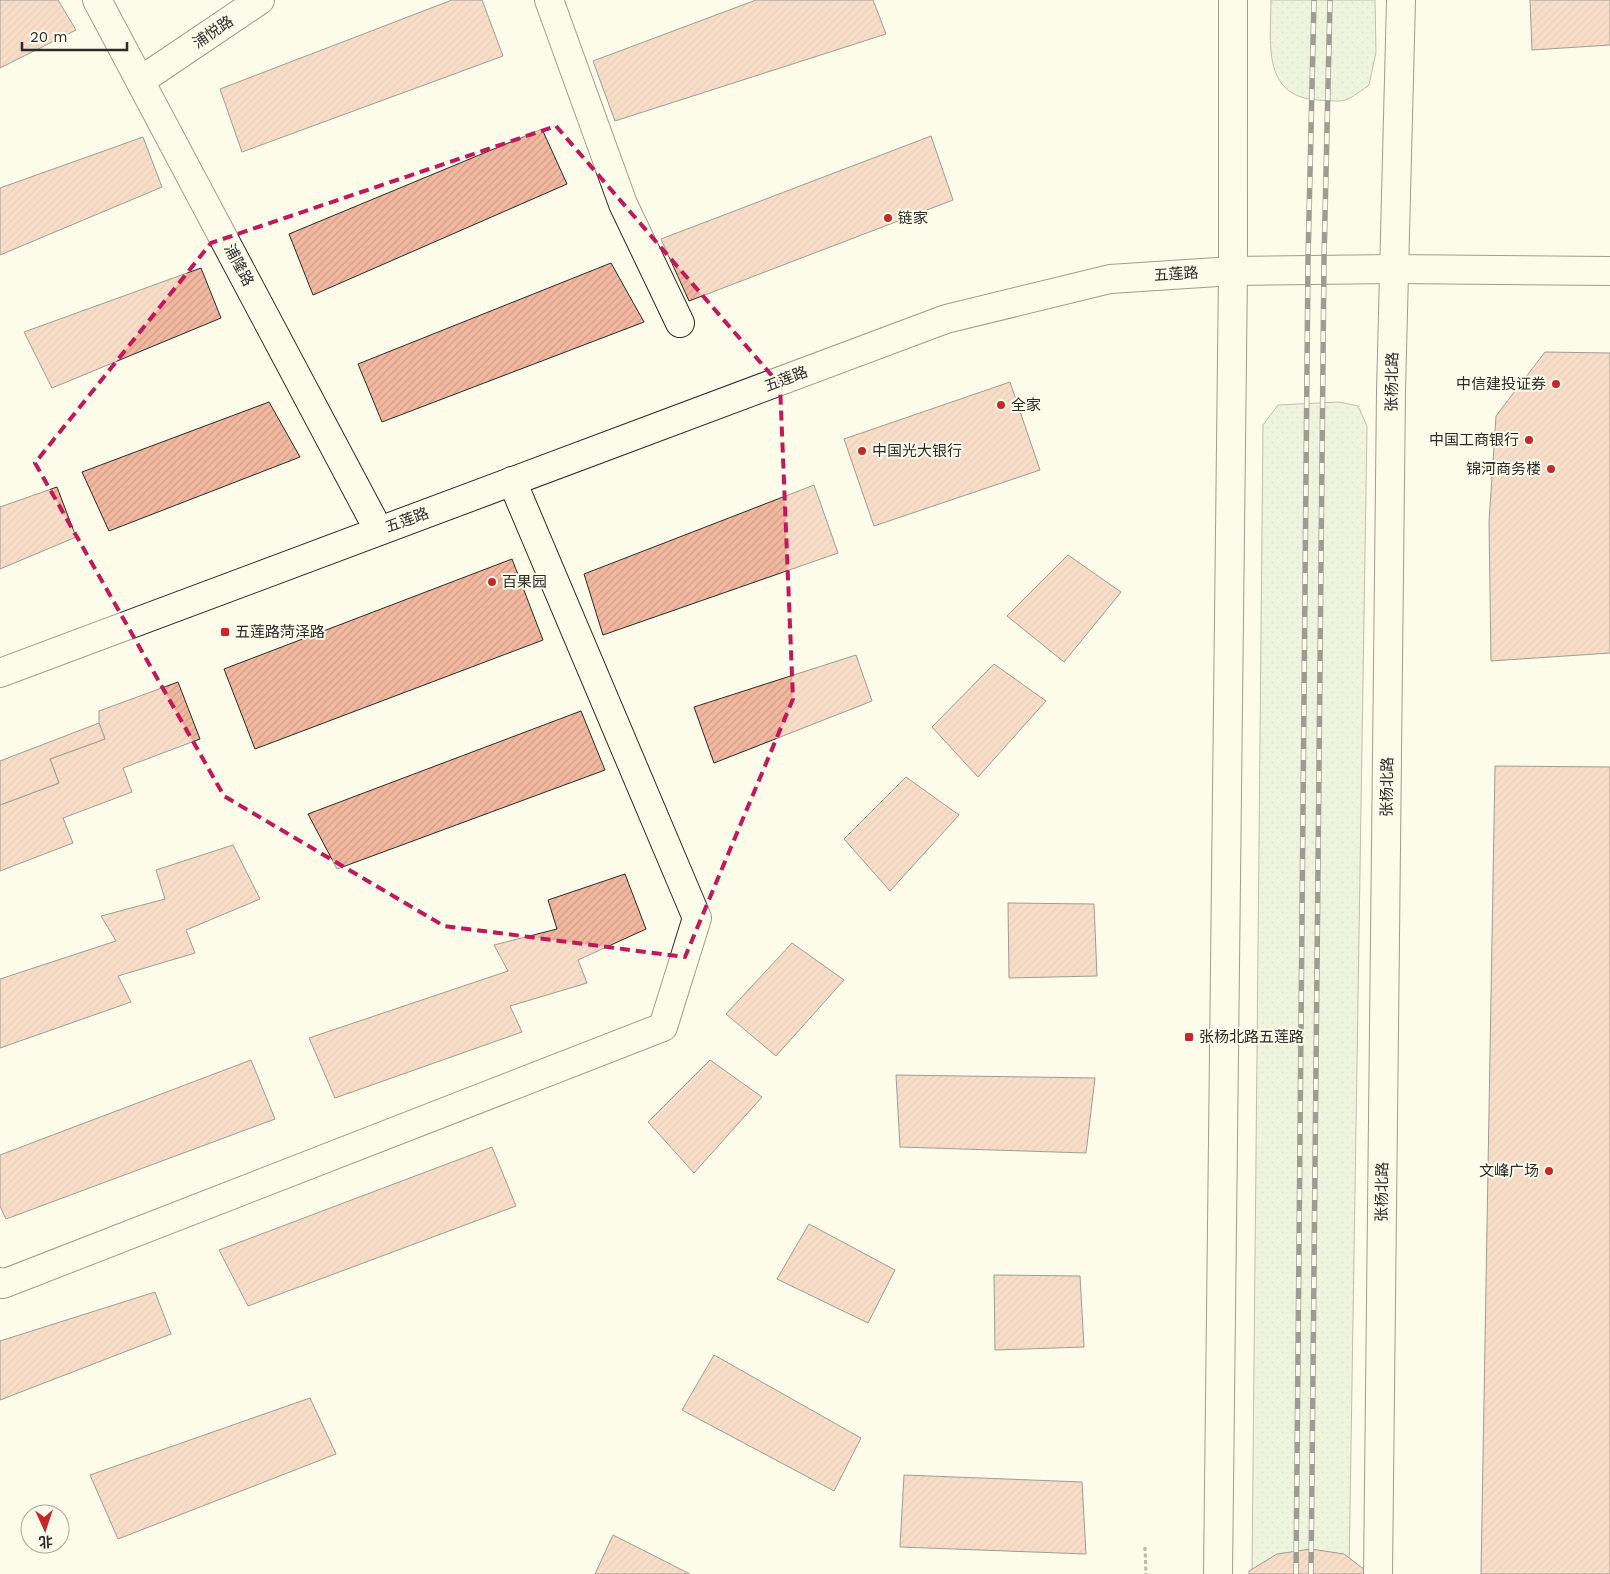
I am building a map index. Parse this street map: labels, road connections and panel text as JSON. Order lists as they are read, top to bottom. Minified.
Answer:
{"streets":{"main road":["浦悦路","浦隆路","五莲路","张杨北路"]},"crossings":[["浦悦路","浦隆路"],["浦隆路","五莲路"],["五莲路","张杨北路"]],"places":{"other":["链家","中信建投证券","全家","中国工商银行","中国光大银行","锦河商务楼","百果园","文峰广场"],"transit":["五莲路菏泽路","张杨北路五莲路"]},"scale_bar":"20 m","north":"bottom"}
